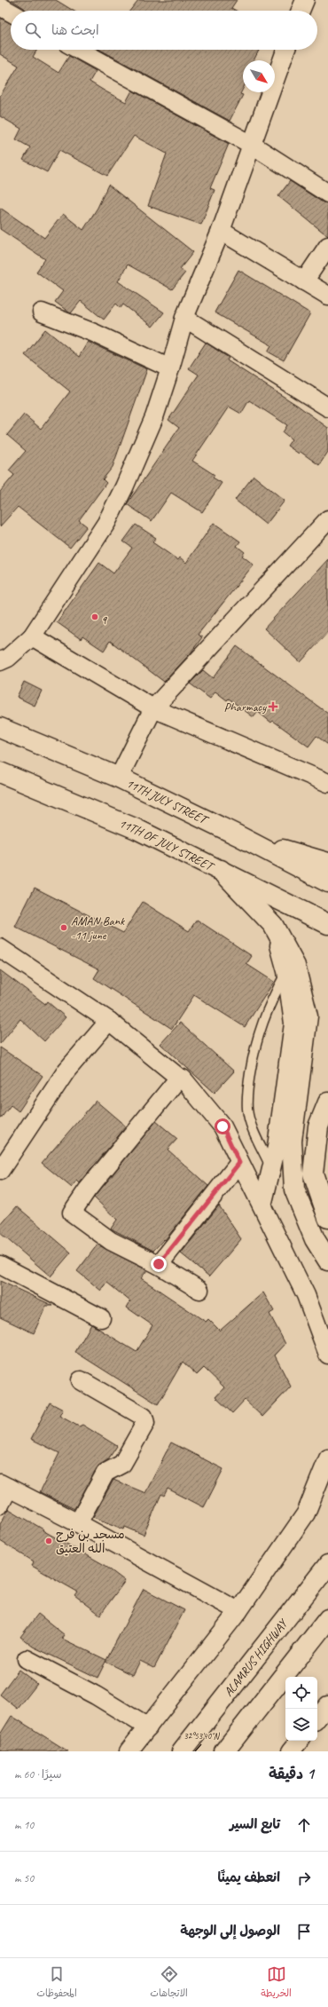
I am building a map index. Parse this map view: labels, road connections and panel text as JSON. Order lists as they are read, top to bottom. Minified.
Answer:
{"streets":{"main road":["11TH JULY STREET","11TH OF JULY STREET","ALAMRUS HIGHWAY"]},"places":{"other":["q","AMAN Bank -11 june","مسجد بن فرج الله العتيق"],"health":["Pharmacy"]},"north":"bottom right","page":{"search":"ابحث هنا","heading":["1 دقيقة","سيرًا · 60 m"],"list":[["تابع السير","10 m"],["انعطف يمينًا","50 m"],"الوصول إلى الوجهة"],"nav":["الخريطة","الاتجاهات","المحفوظات"]},"coordinates":["32°53'40\"N"]}
